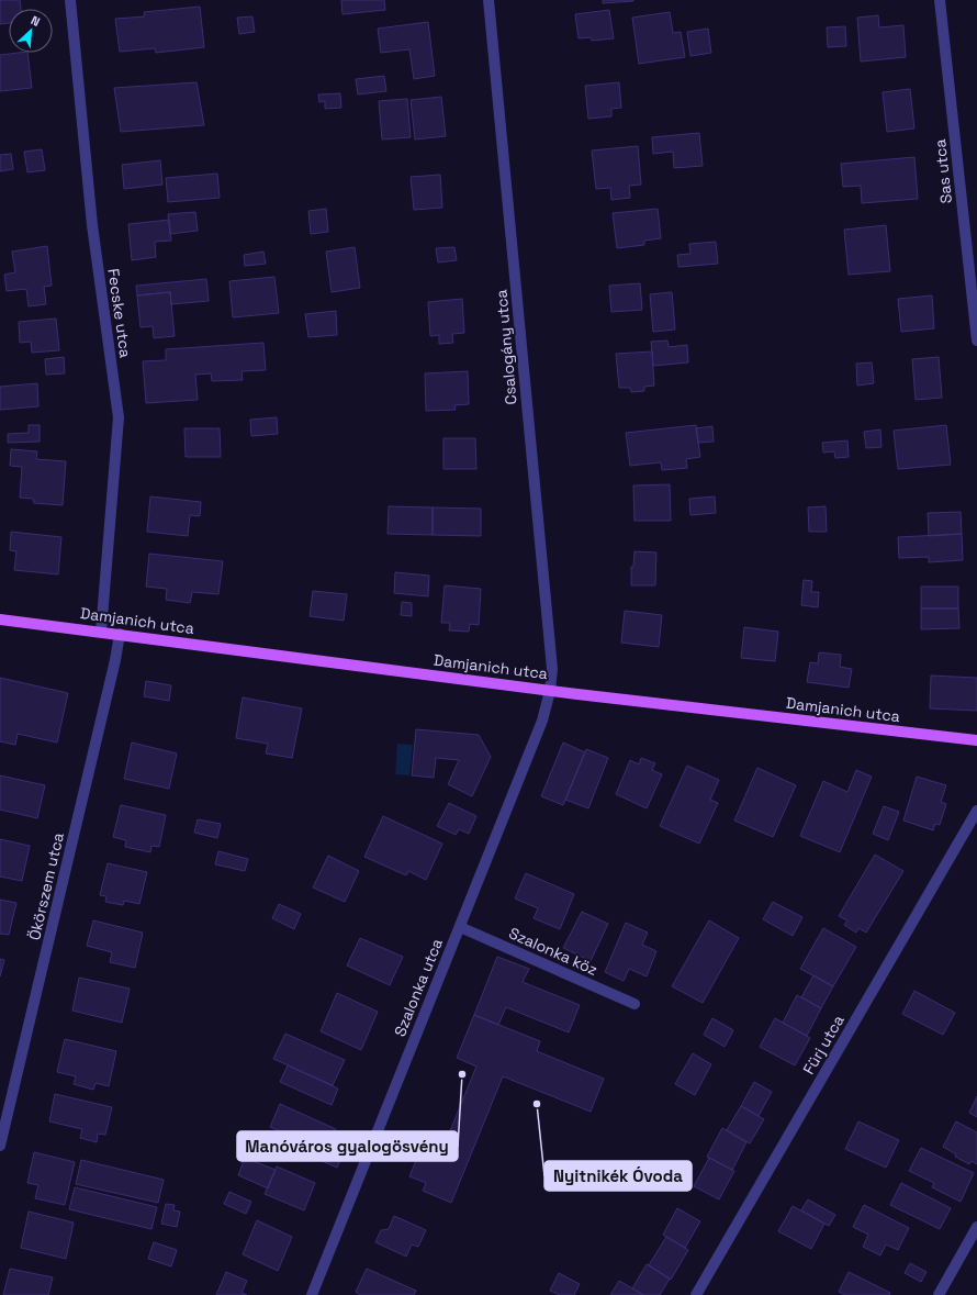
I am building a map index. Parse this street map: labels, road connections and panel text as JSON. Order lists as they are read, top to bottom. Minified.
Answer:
{"streets":{"main road":["Damjanich utca"],"street":["Sas utca","Fecske utca","Csalogány utca","Ökörszem utca","Szalonka köz","Szalonka utca","Fürj utca"]},"crossings":[["Fecske utca","Damjanich utca"],["Csalogány utca","Damjanich utca"],["Csalogány utca","Szalonka utca"],["Damjanich utca","Ökörszem utca"],["Damjanich utca","Szalonka utca"],["Szalonka köz","Szalonka utca"]],"places":["Manóváros gyalogösvény","Nyitnikék Óvoda"],"north":"top right"}
